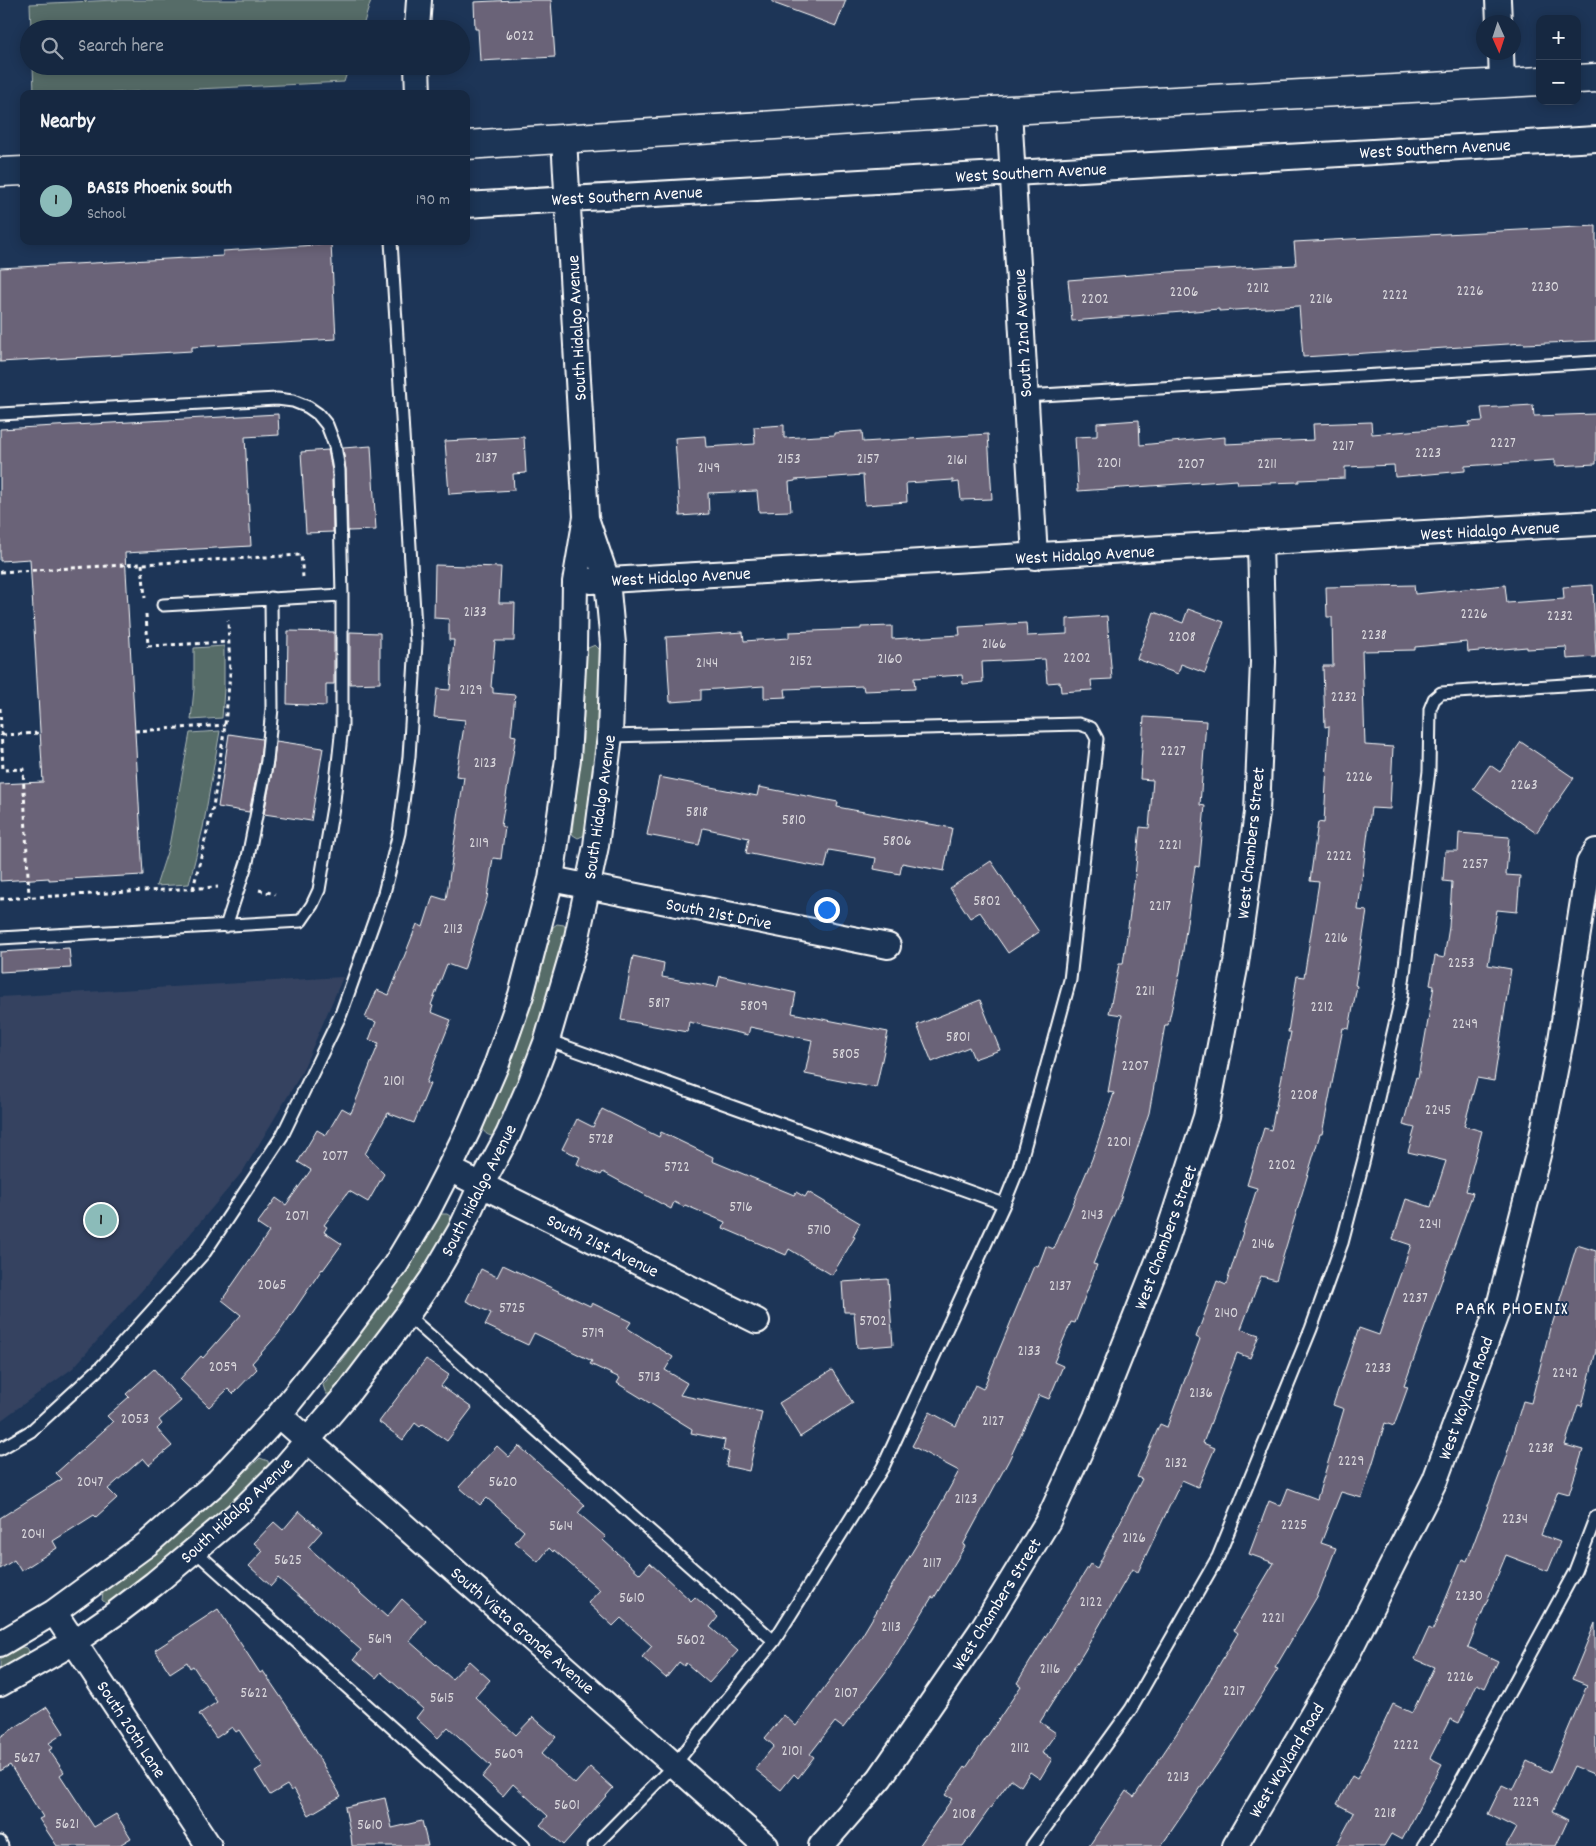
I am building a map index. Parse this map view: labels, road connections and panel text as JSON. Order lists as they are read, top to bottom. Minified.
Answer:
{"streets":{"street":["West Southern Avenue","South Hidalgo Avenue","South 22nd Avenue","West Hidalgo Avenue","West Chambers Street","South 21st Drive","South 21st Avenue","West Wayland Road","South Vista Grande Avenue","South 20th Lane"]},"crossings":[["West Southern Avenue","South Hidalgo Avenue"],["West Southern Avenue","South 22nd Avenue"],["South Hidalgo Avenue","West Hidalgo Avenue"],["South Hidalgo Avenue","South 21st Drive"],["South Hidalgo Avenue","South 21st Avenue"],["South Hidalgo Avenue","South Vista Grande Avenue"],["South Hidalgo Avenue","South 20th Lane"],["South 22nd Avenue","West Hidalgo Avenue"],["West Hidalgo Avenue","West Chambers Street"]],"districts":["PARK PHOENIX"],"house_numbers":["6022","2230","2212","2226","2206","2222","2202","2216","2227","2217","2223","2137","2153","2157","2161","2201","2207","2211","2149","2133","2226","2232","2238","2208","2166","2202","2160","2152","2144","2129","2232","2227","2123","2226","2263","5818","5810","5806","2119","2221","2222","2257","5802","2217","2113","2216","2253","2211","5817","5809","2212","2249","5801","5805","2207","2101","2208","2245","5728","2201","2077","2202","5722","5716","2143","2071","2241","5710","2146","2065","2137","2237","5725","2140","5702","5719","2133","2059","2233","2242","5713","2136","2053","2127","2238","2229","2132","2047","5620","2123","2234","2225","5614","2041","2126","5625","2117","2230","5610","2122","2221","2113","5619","5602","2116","2226","2217","5622","2107","5615","2222","2112","2101","5609","5627","2213","2229","5601","2218","2108","5621","5610"],"north":"bottom","page":{"map_buttons":["+","−"],"search":"Search here","heading":"Nearby","list":[{"mark":"1","name":"BASIS Phoenix South","note":"School","value":"190 m"}],"pins":"1"}}
